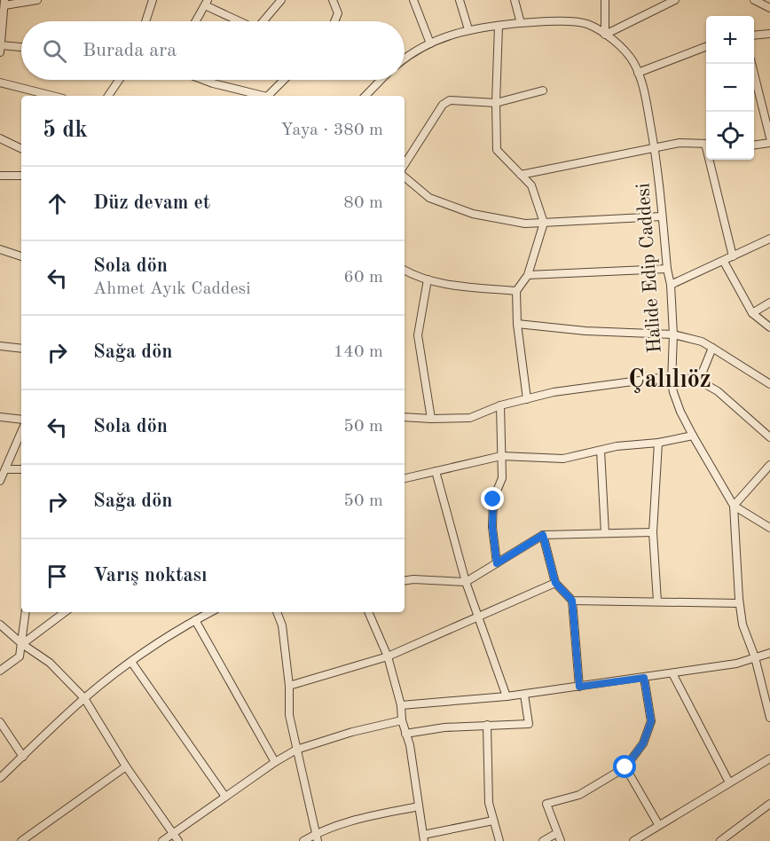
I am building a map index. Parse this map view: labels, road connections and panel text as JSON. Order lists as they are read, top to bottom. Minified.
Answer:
{"streets":{"street":["Halide Edip Caddesi"]},"districts":["Çalılıöz"],"page":{"map_buttons":["+","−"],"search":"Burada ara","heading":["5 dk","Yaya · 380 m"],"list":[["Düz devam et","80 m"],["Sola dön","Ahmet Ayık Caddesi","60 m"],["Sağa dön","140 m"],["Sola dön","50 m"],["Sağa dön","50 m"],"Varış noktası"]}}
